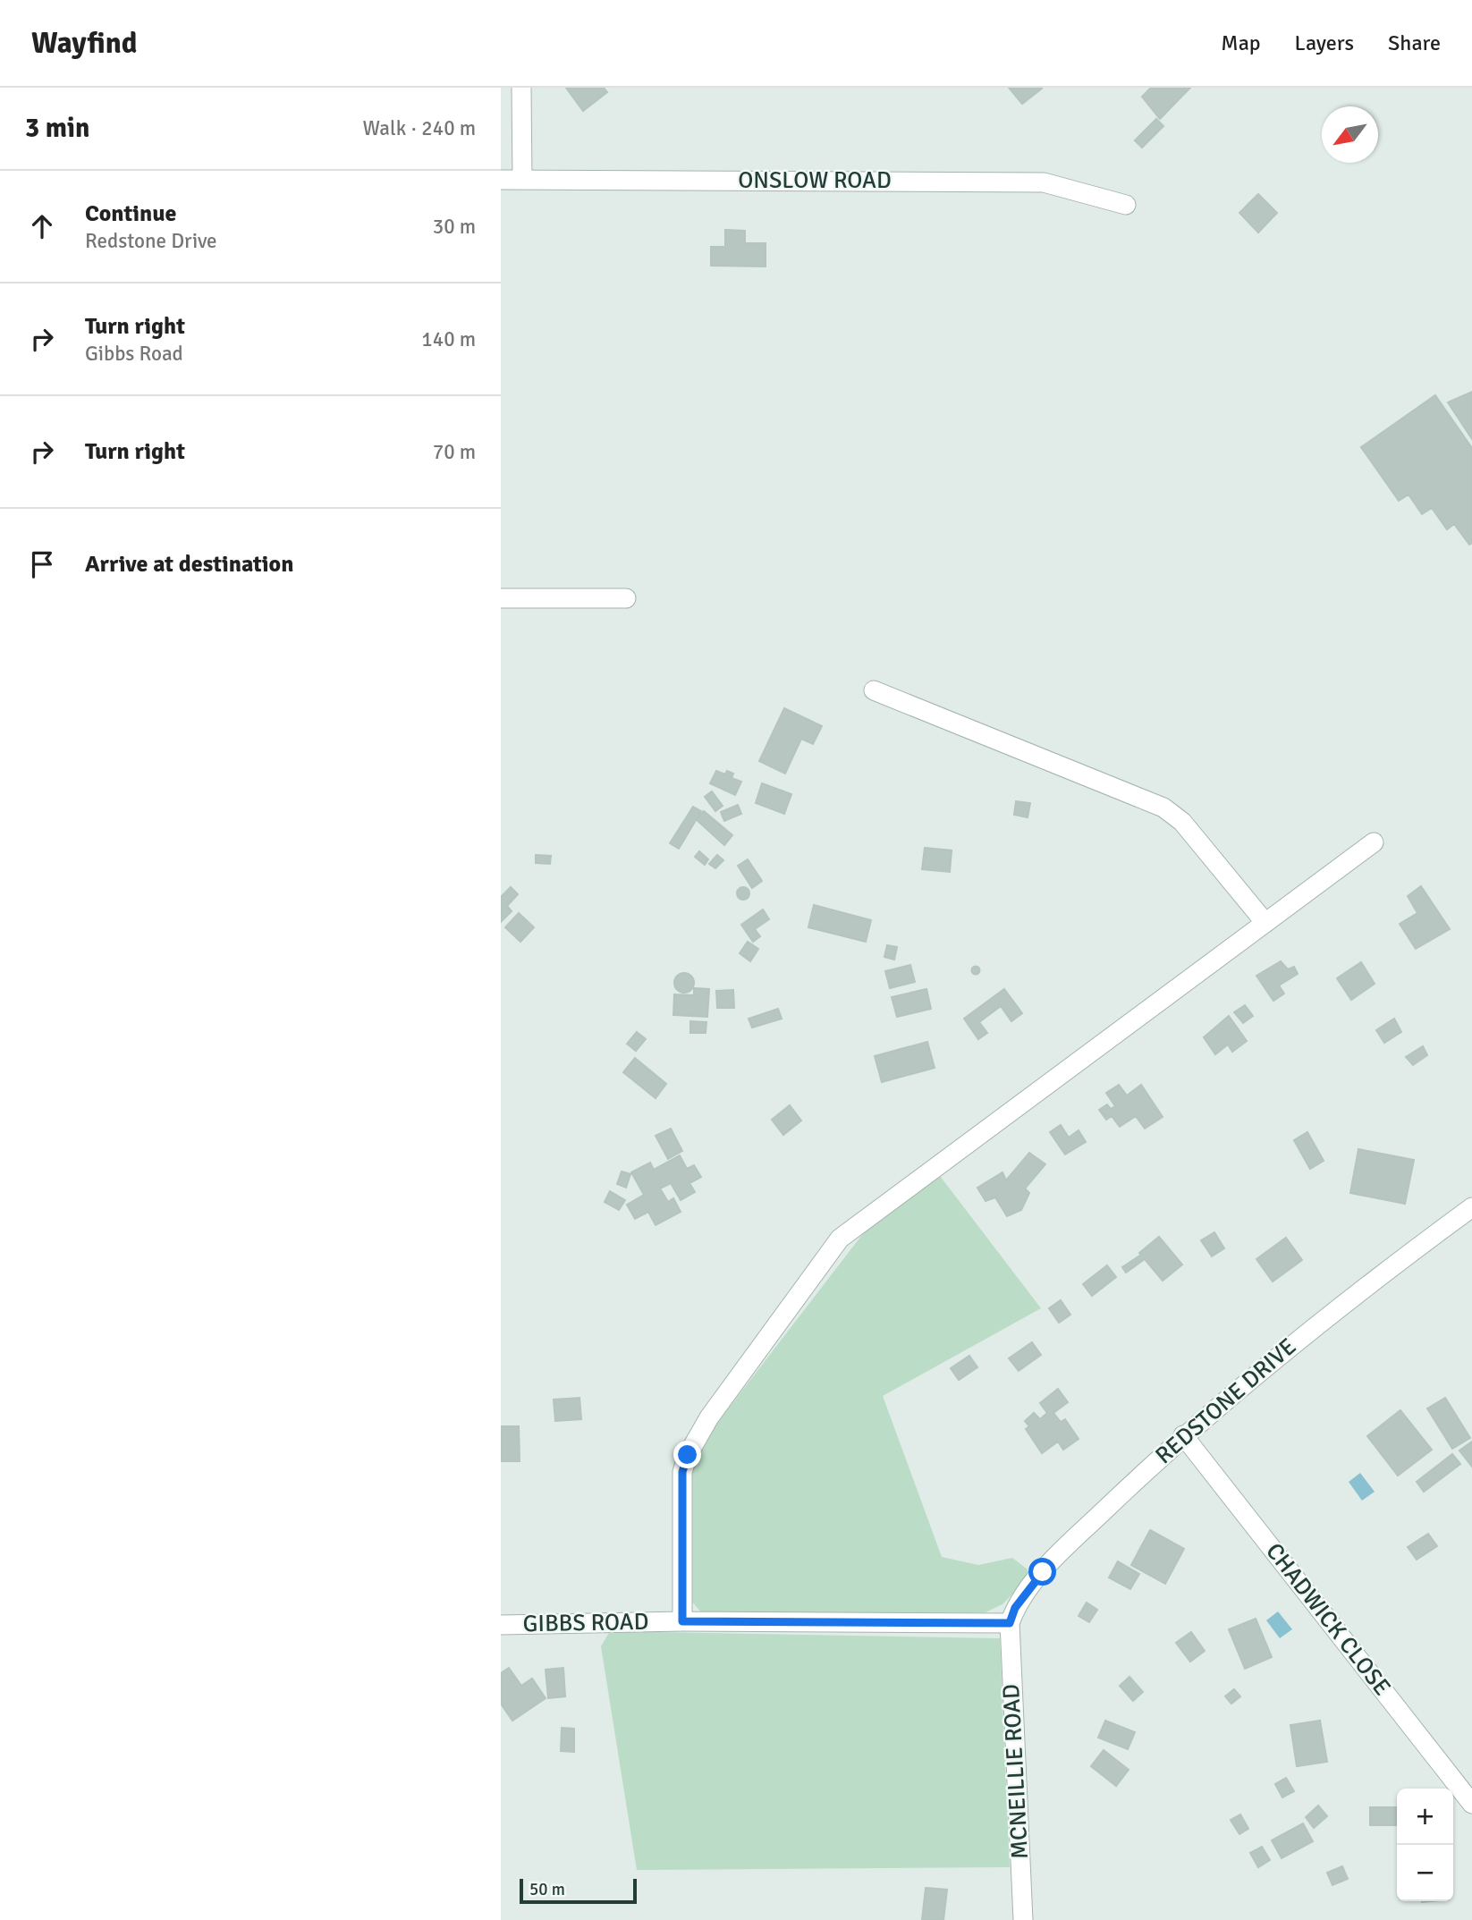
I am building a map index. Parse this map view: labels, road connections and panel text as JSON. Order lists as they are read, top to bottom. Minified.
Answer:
{"streets":{"street":["ONSLOW ROAD","REDSTONE DRIVE","CHADWICK CLOSE","GIBBS ROAD","MCNEILLIE ROAD"]},"crossings":[["REDSTONE DRIVE","CHADWICK CLOSE"],["REDSTONE DRIVE","GIBBS ROAD"],["REDSTONE DRIVE","MCNEILLIE ROAD"],["GIBBS ROAD","MCNEILLIE ROAD"]],"scale_bar":"50 m","north":"bottom left","page":{"header":"Wayfind","nav":["Map","Layers","Share"],"heading":["3 min","Walk · 240 m"],"list":[["Continue","Redstone Drive","30 m"],["Turn right","Gibbs Road","140 m"],["Turn right","70 m"],"Arrive at destination"],"map_buttons":["+","−"],"scale":"50 m"}}
